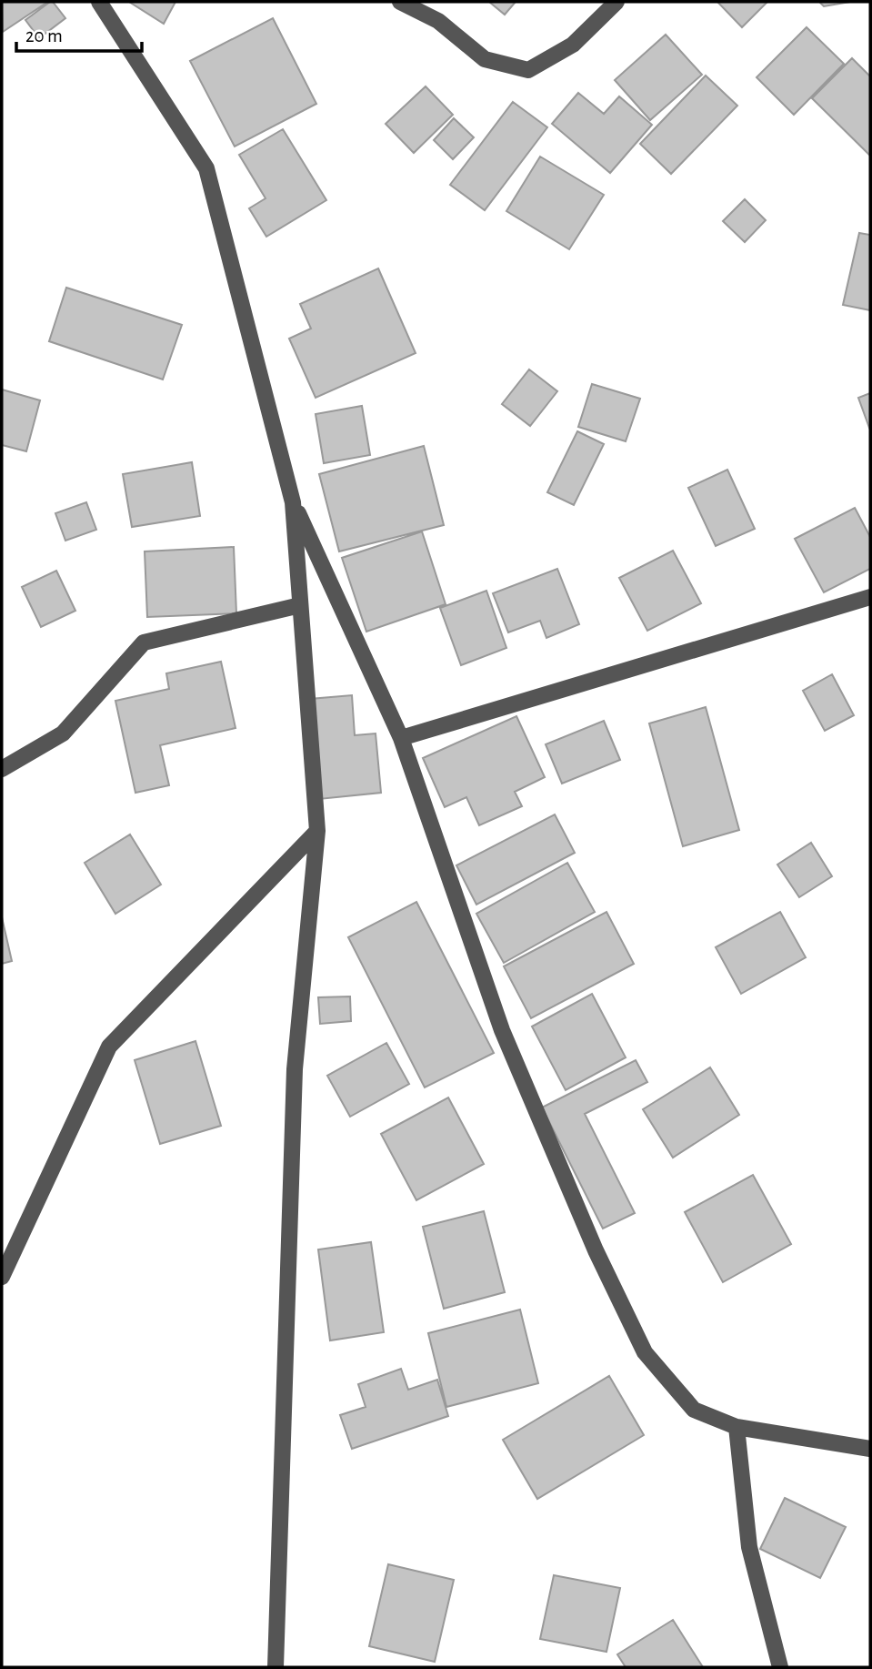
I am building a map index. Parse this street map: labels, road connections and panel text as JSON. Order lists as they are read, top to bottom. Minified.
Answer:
{"scale_bar":"20 m"}
